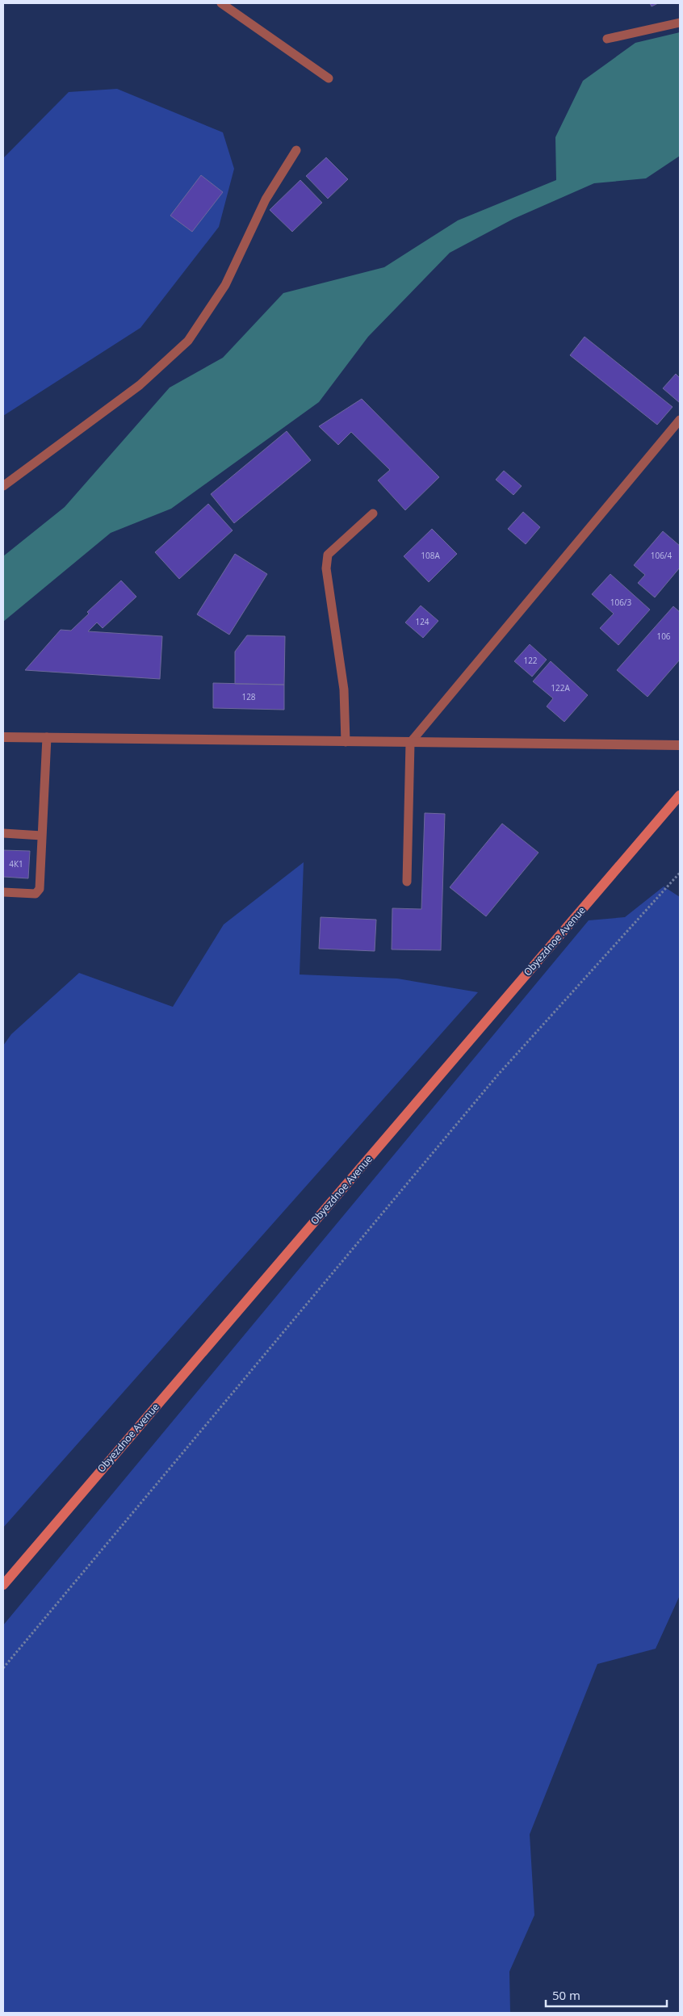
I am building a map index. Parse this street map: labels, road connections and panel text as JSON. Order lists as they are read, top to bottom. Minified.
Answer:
{"streets":{"main road":["Obyezdnoe Avenue"]},"house_numbers":["108А","106/4","106/3","124","106","122","122А","128","4К1"],"scale_bar":"50 m"}
